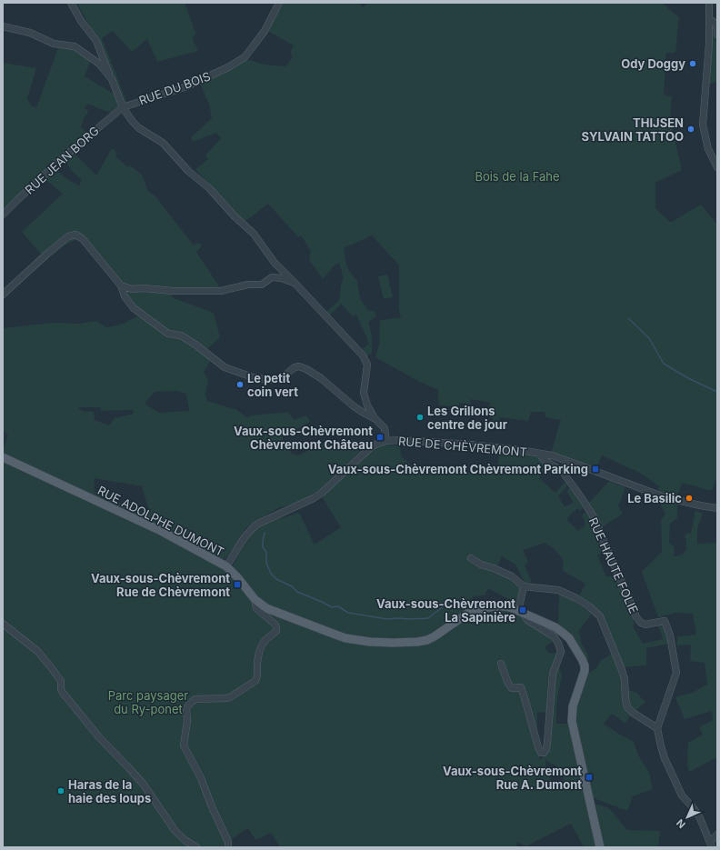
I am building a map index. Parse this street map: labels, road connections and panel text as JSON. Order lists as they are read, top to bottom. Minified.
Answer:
{"streets":{"main road":["RUE ADOLPHE DUMONT"],"street":["RUE DU BOIS","RUE JEAN BORG","RUE DE CHÈVREMONT","RUE HAUTE FOLIE"]},"crossings":[["RUE DU BOIS","RUE JEAN BORG"],["RUE DE CHÈVREMONT","RUE ADOLPHE DUMONT"],["RUE DE CHÈVREMONT","RUE HAUTE FOLIE"]],"parks":["Bois de la Fahe","Parc paysager du Ry-ponet"],"places":{"other":["Ody Doggy","THIJSEN SYLVAIN TATTOO","Le petit coin vert","Les Grillons centre de jour","Le Basilic","Haras de la haie des loups"],"transit":["Vaux-sous-Chèvremont Chèvremont Château","Vaux-sous-Chèvremont Chèvremont Parking","Vaux-sous-Chèvremont Rue de Chèvremont","Vaux-sous-Chèvremont La Sapinière","Vaux-sous-Chèvremont Rue A. Dumont"]},"north":"bottom left"}
